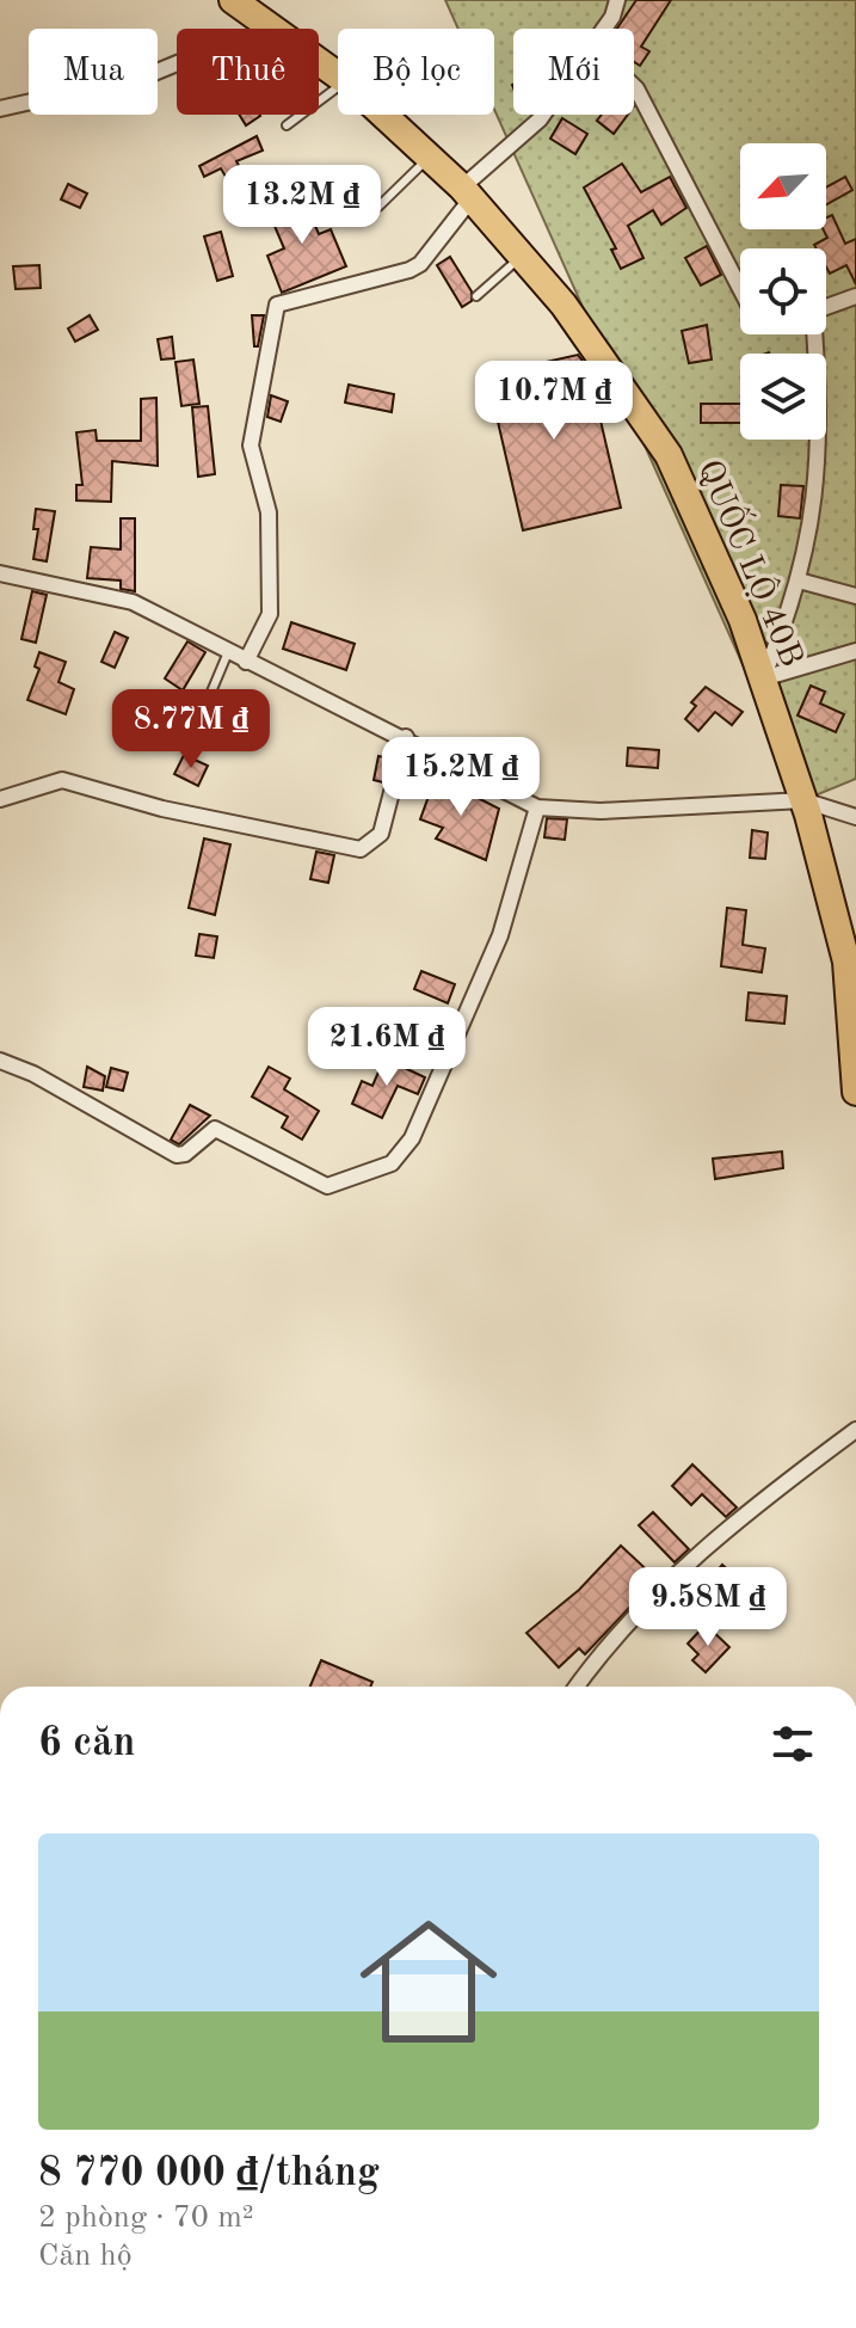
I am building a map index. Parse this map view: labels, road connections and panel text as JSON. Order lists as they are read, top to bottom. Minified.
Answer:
{"streets":{"highway":["QUỐC LỘ 40B"]},"north":"bottom left","page":{"chip":["Mua","Thuê","Bộ lọc","Mới"],"price":["13.2M ₫","10.7M ₫","8.77M ₫","15.2M ₫","21.6M ₫","9.58M ₫"],"heading":"6 căn","list":[{"name":"8 770 000 ₫/tháng","note":"2 phòng · 70 m² · Căn hộ"}]}}
